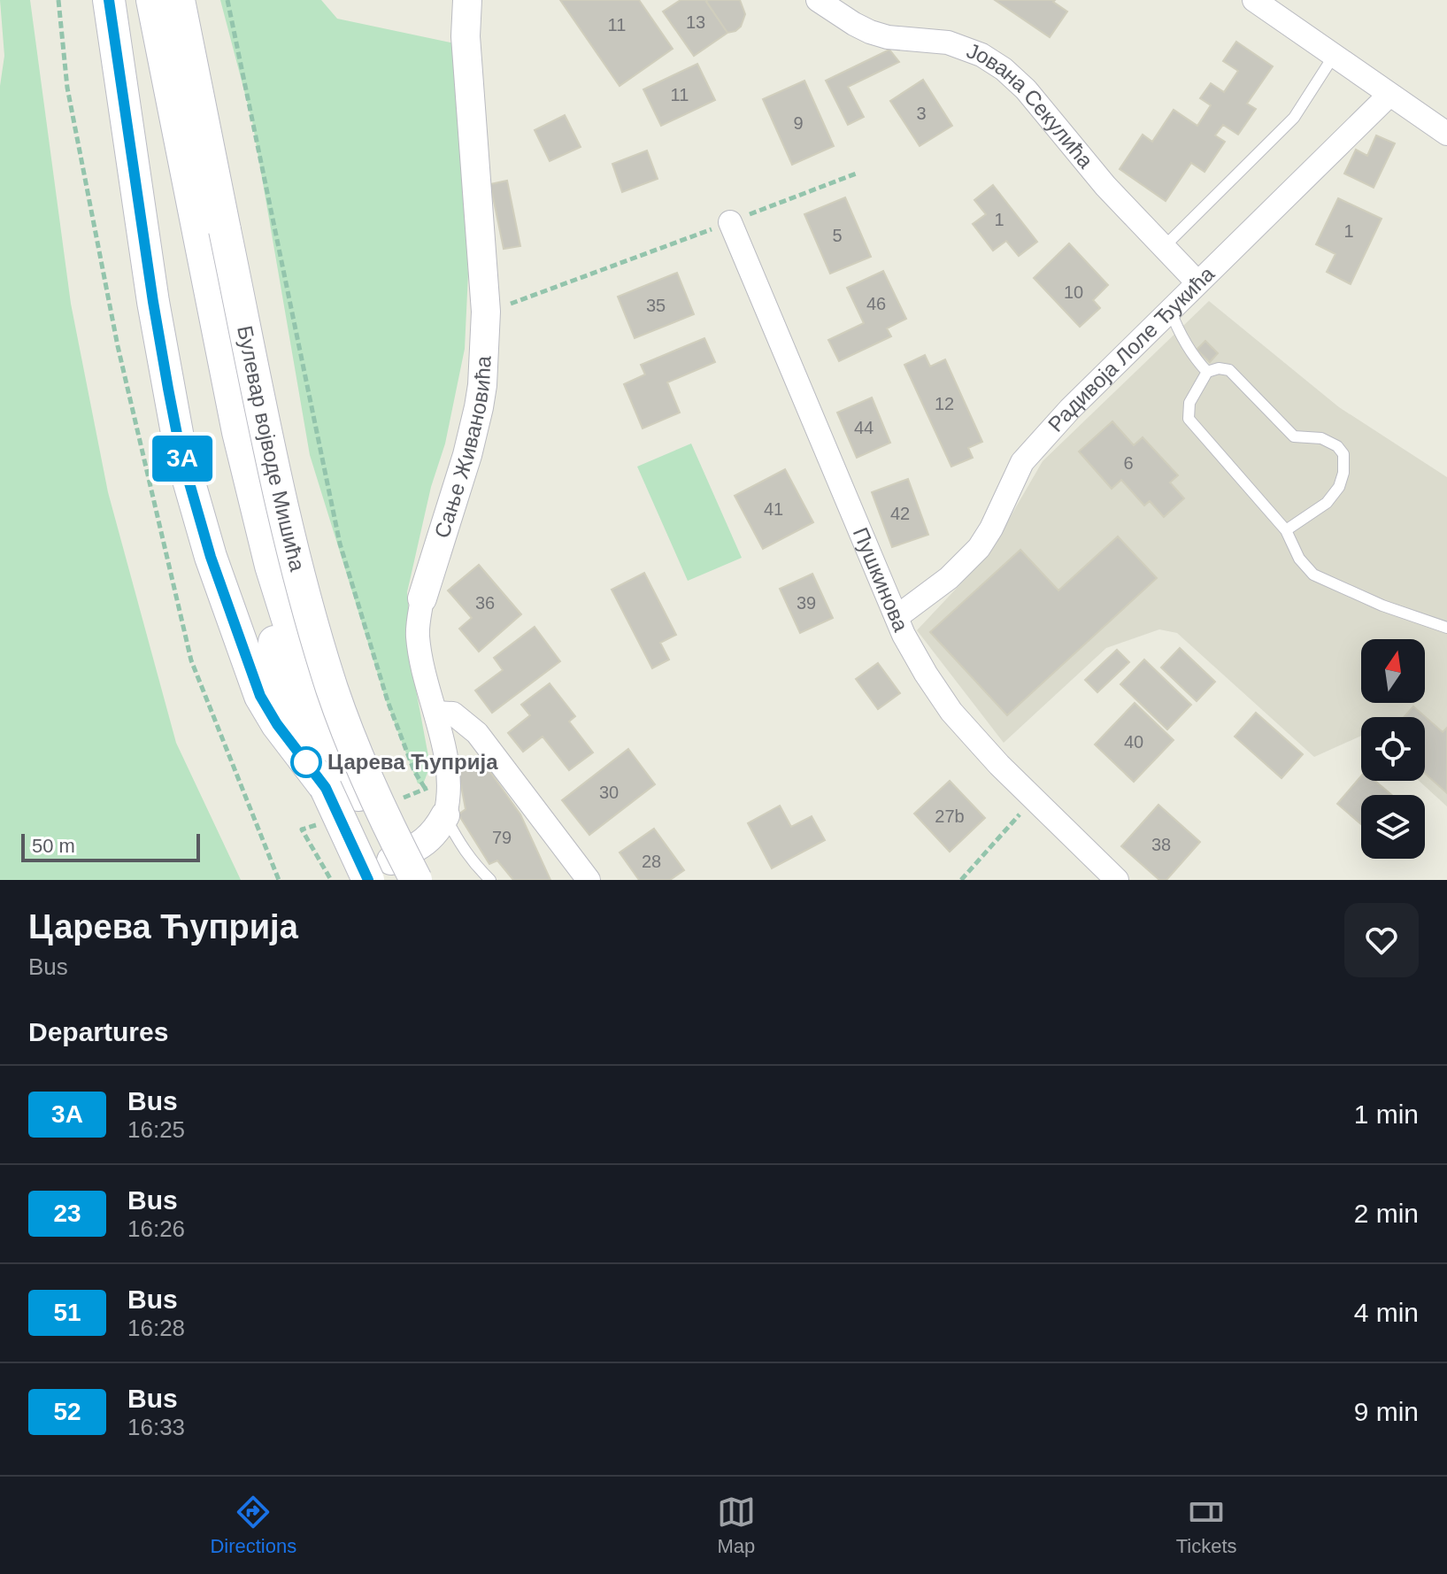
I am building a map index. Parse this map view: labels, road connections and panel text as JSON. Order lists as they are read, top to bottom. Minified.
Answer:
{"streets":{"main road":["Булевар војводе Мишића"],"street":["Јована Секулића","Радивоја Лоле Ђукића","Сање Живановића","Пушкинова"]},"crossings":[["Јована Секулића","Радивоја Лоле Ђукића"],["Радивоја Лоле Ђукића","Пушкинова"]],"places":["Царева Ћуприја"],"lines":["bus line 3A"],"house_numbers":["13","11","11","3","9","1","1","5","10","46","35","12","44","6","41","42","36","39","40","30","27b","79","38","28"],"scale_bar":"50 m","north":"top","page":{"on_map":"3A","scale":"50 m","heading":[["Царева Ћуприја","Bus"],"Departures"],"list":[{"mark":"3A","name":"Bus","note":"16:25","value":"1 min"},{"mark":"23","name":"Bus","note":"16:26","value":"2 min"},{"mark":"51","name":"Bus","note":"16:28","value":"4 min"},{"mark":"52","name":"Bus","note":"16:33","value":"9 min"}],"tabs":["Directions","Map","Tickets"]}}
